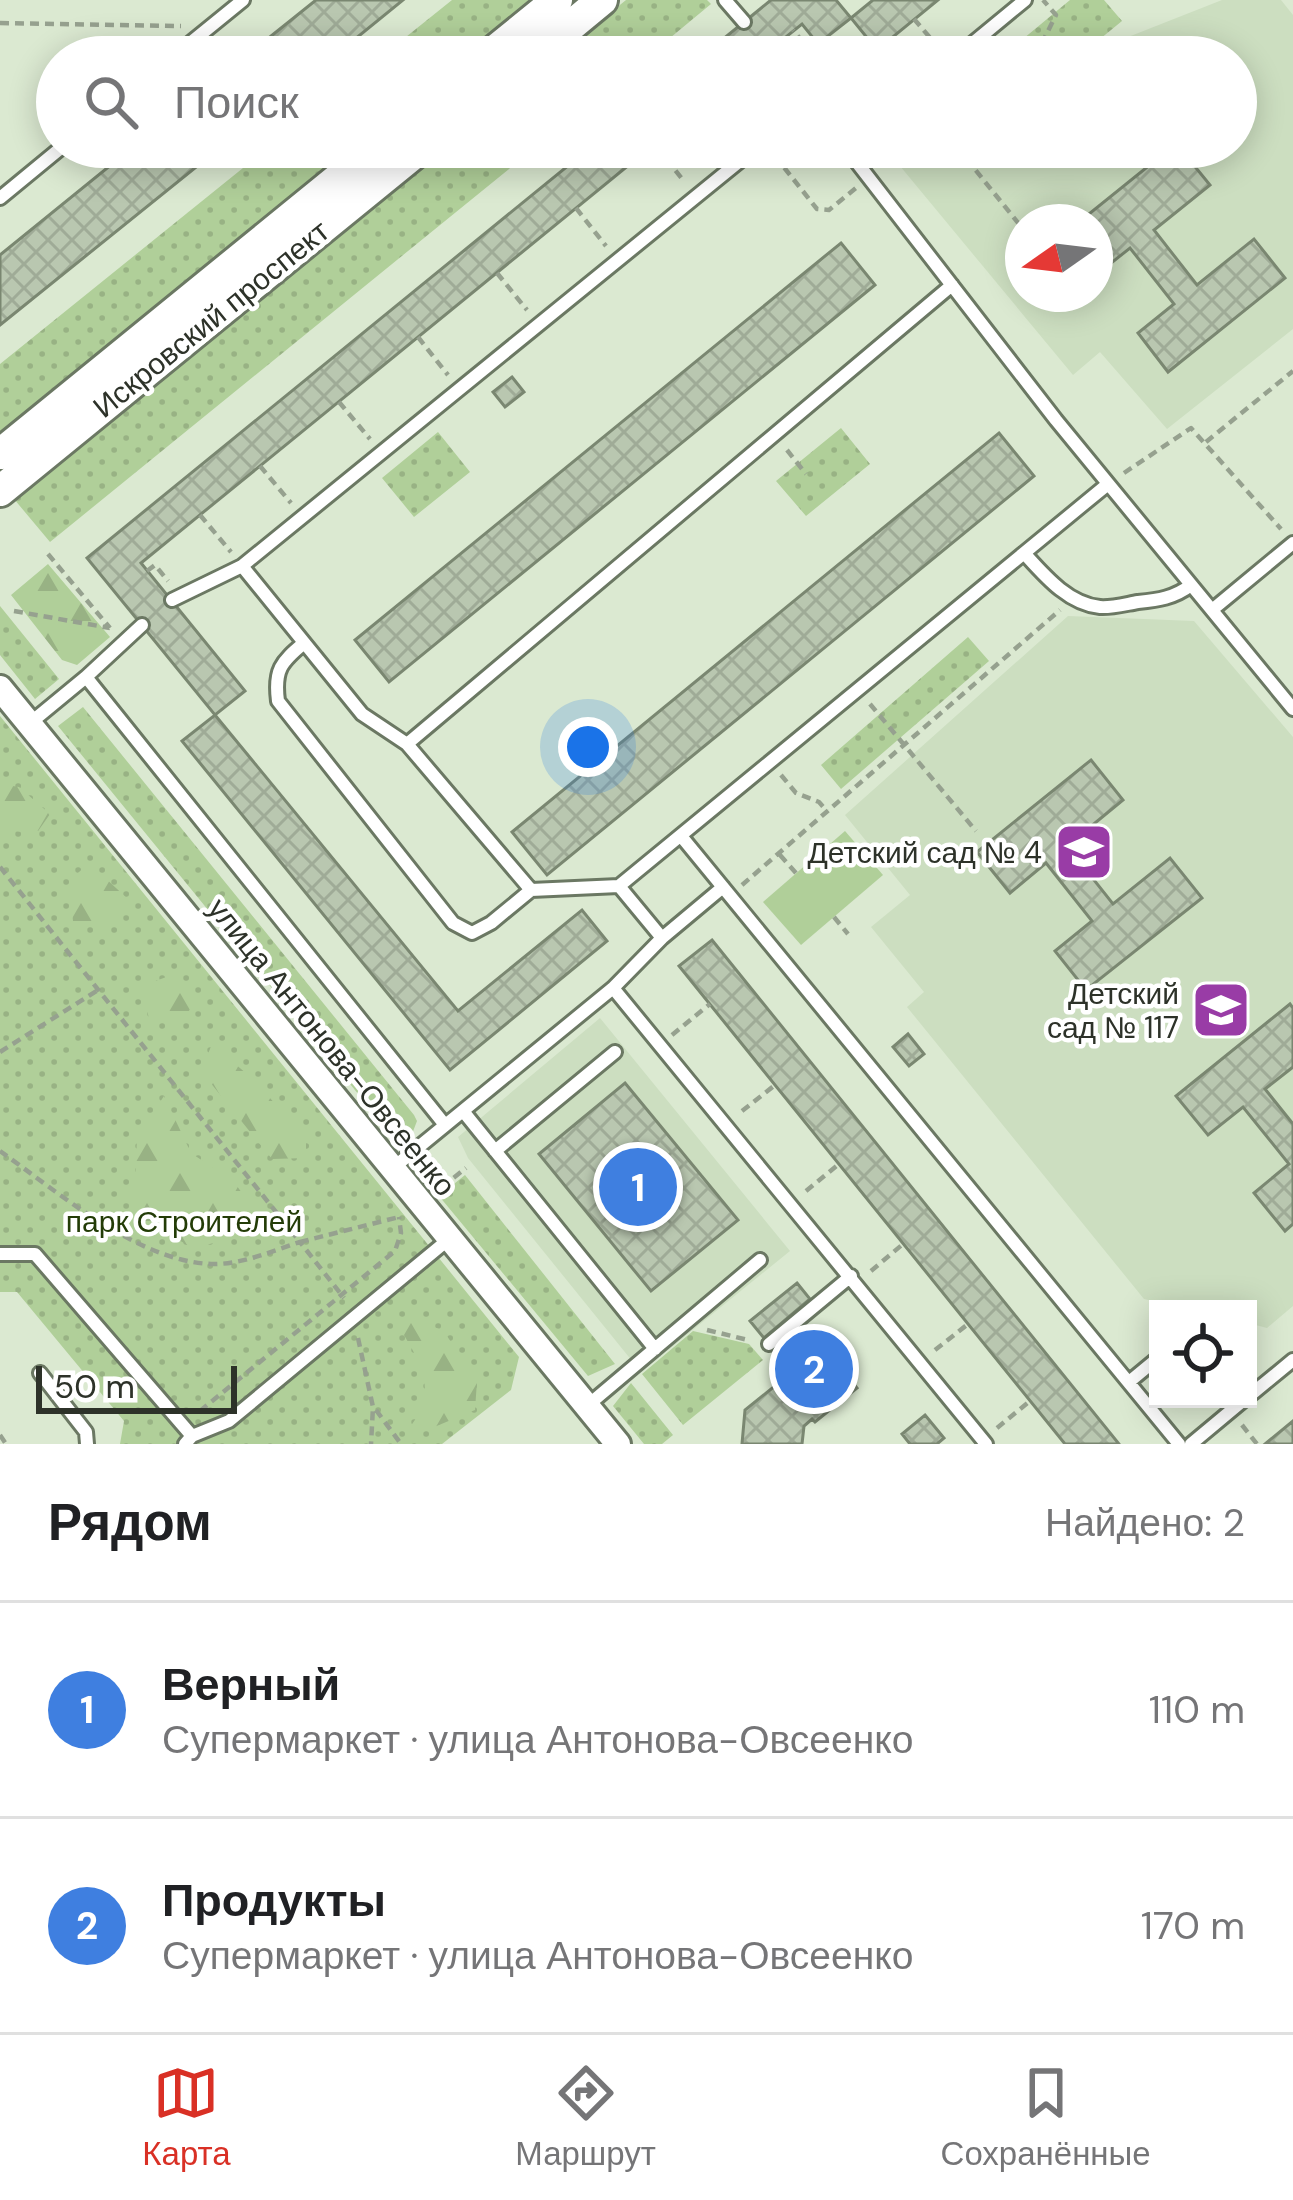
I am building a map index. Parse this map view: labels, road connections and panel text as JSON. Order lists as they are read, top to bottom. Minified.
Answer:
{"streets":{"street":["Искровский проспект","улица Антонова-Овсеенко"]},"parks":["парк Строителей"],"places":{"school or university":["Детский сад № 4","Детский сад № 117"]},"scale_bar":"50 m","north":"left","page":{"search":"Поиск","pins":["1","2"],"scale":"50 m","heading":["Рядом","Найдено: 2"],"list":[{"mark":"1","name":"Верный","note":"Супермаркет · улица Антонова-Овсеенко","value":"110 m"},{"mark":"2","name":"Продукты","note":"Супермаркет · улица Антонова-Овсеенко","value":"170 m"}],"nav":["Карта","Маршрут","Сохранённые"]}}
